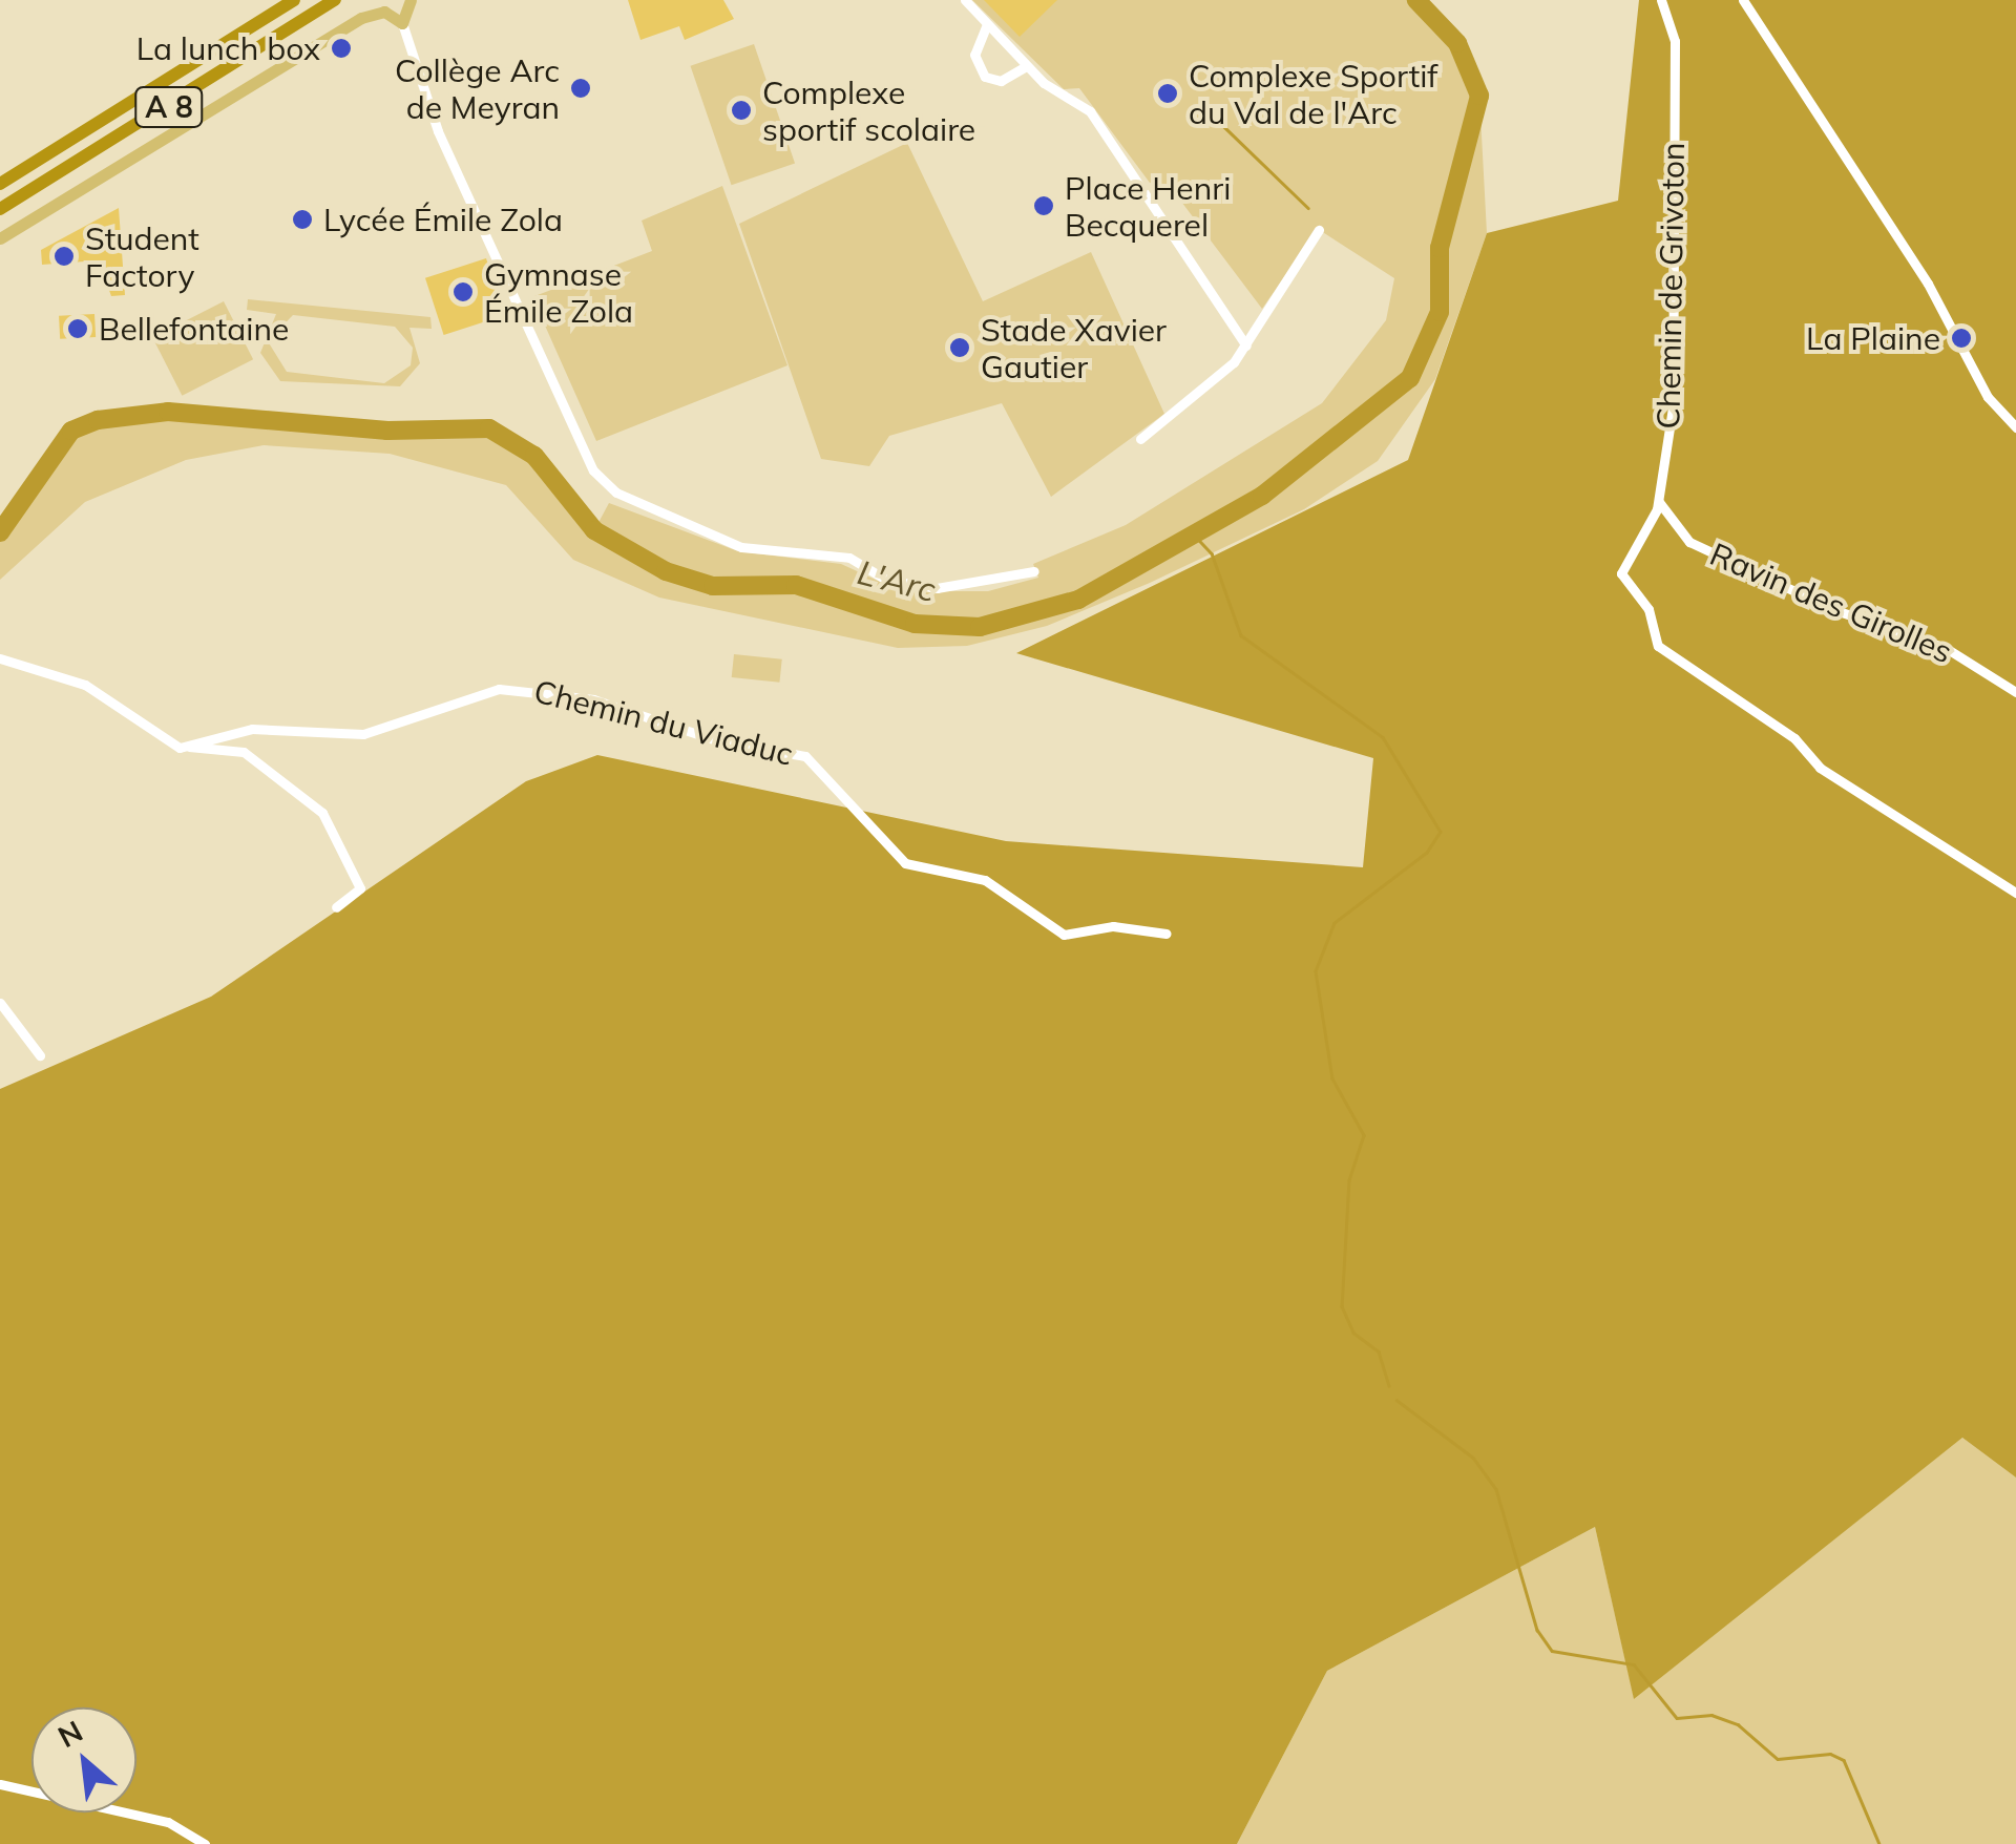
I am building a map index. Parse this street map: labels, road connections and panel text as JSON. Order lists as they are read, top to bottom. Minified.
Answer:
{"streets":{"highway":["A 8"],"street":["Chemin de Grivoton","Ravin des Girolles","Chemin du Viaduc"]},"crossings":[["Chemin de Grivoton","Ravin des Girolles"]],"water":["L'Arc"],"places":["La lunch box","Collège Arc de Meyran","Complexe Sportif du Val de l'Arc","Complexe sportif scolaire","Place Henri Becquerel","Lycée Émile Zola","Student Factory","Gymnase Émile Zola","Bellefontaine","La Plaine","Stade Xavier Gautier"],"north":"top left"}
